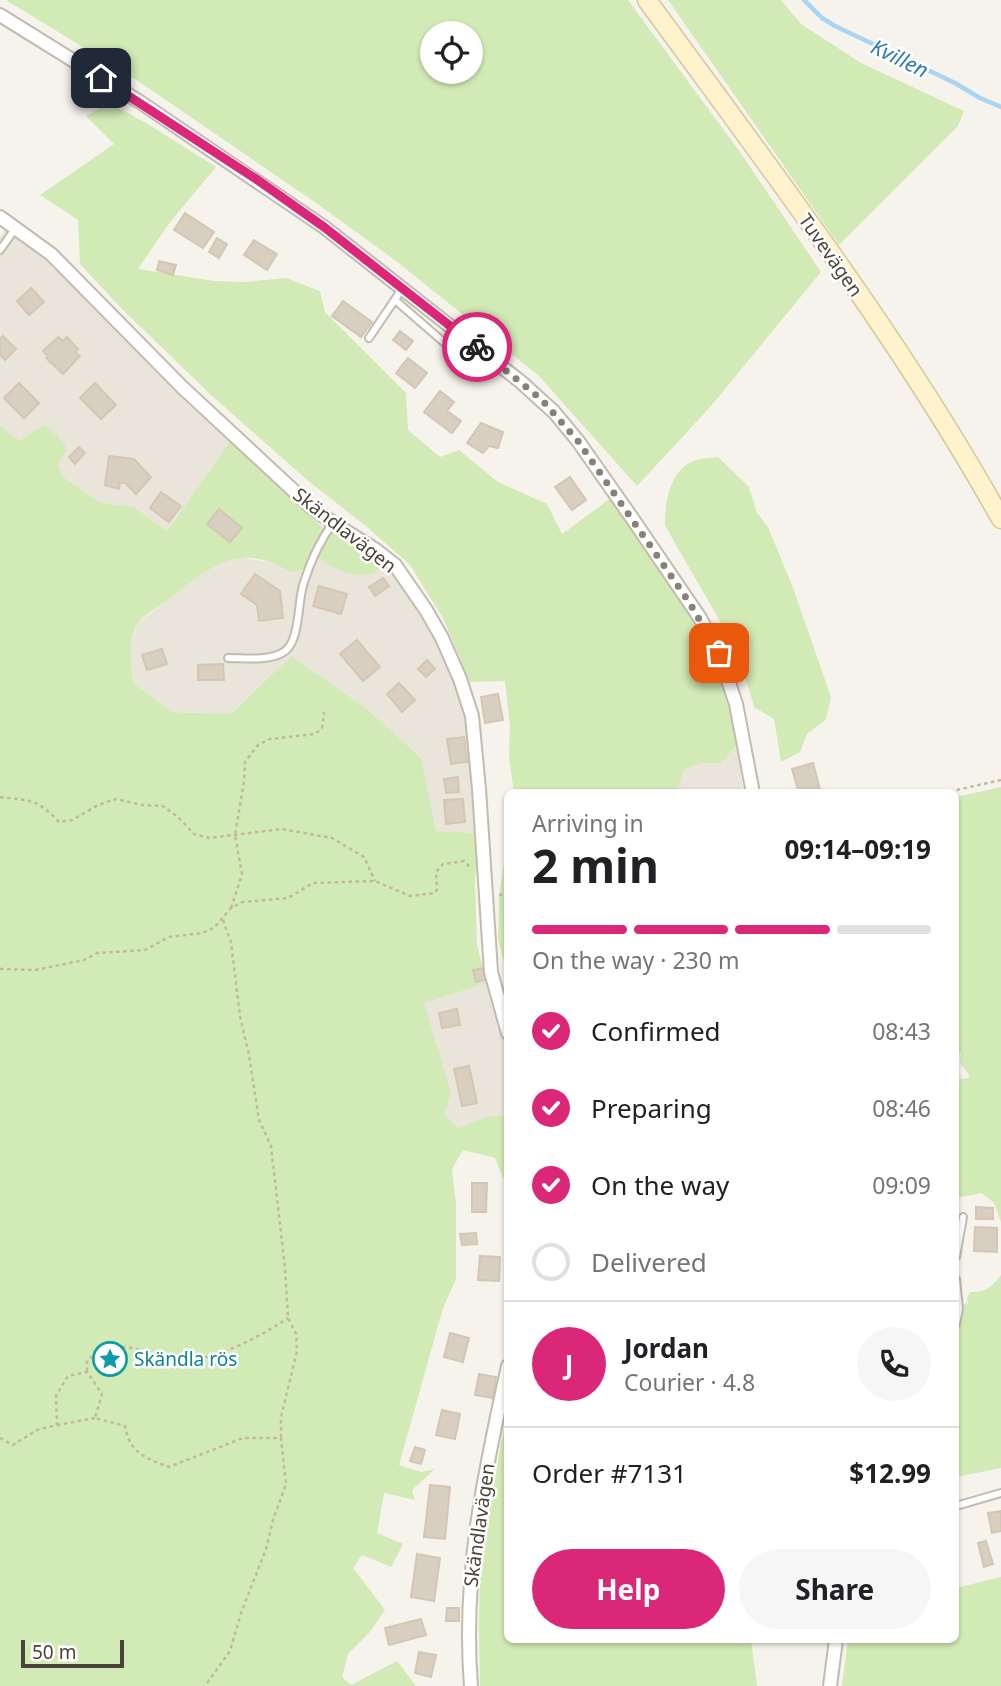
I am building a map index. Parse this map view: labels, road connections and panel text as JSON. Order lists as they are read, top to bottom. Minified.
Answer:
{"streets":{"main road":["Tuvevägen"],"street":["Skändlavägen"]},"water":["Kvillen"],"places":{"place":["Skändla rös"]},"scale_bar":"50 m","page":{"heading":["2 min","Arriving in","09:14–09:19"],"panel":["Jordan","Courier · 4.8","Order #7131","$12.99"],"bar":"On the way · 230 m","list":[["Confirmed","08:43"],["Preparing","08:46"],["On the way","09:09"],"Delivered"],"round":"J","buttons":["Help","Share"],"scale":"50 m"}}
